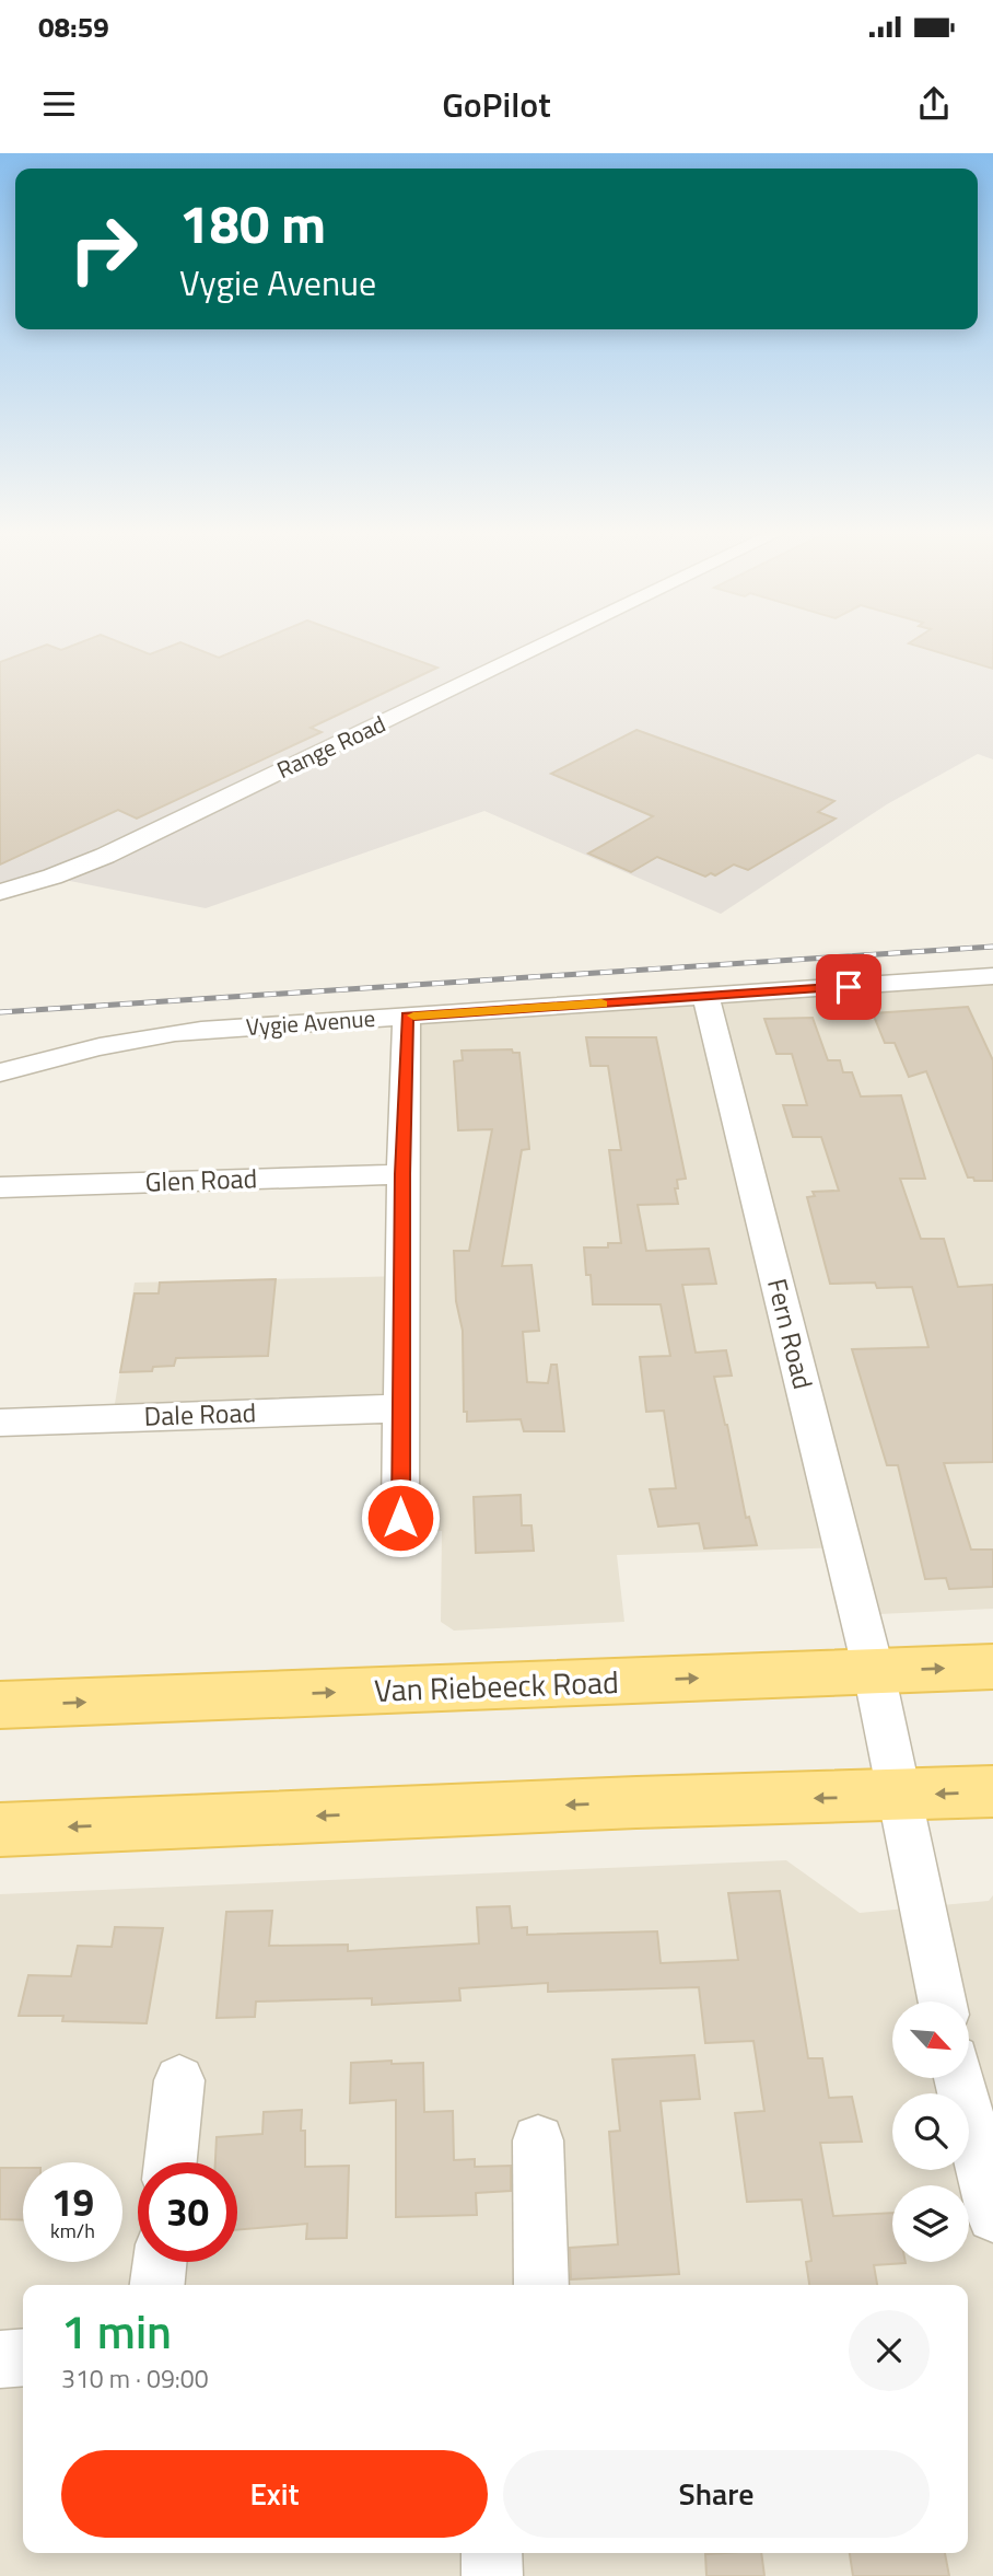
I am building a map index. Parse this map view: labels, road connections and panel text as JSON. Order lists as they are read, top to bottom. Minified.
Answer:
{"streets":{"main road":["Van Riebeeck Road"],"street":["Range Road","Vygie Avenue","Glen Road","Fern Road","Dale Road"]},"crossings":[["Vygie Avenue","Fern Road"],["Fern Road","Van Riebeeck Road"]],"north":"bottom right","page":{"status":"08:59","header":"GoPilot","turn":["180 m","Vygie Avenue"],"speed":"19 km/h","limit":"30","heading":["1 min","310 m · 09:00"],"buttons":["Exit","Share"]}}
